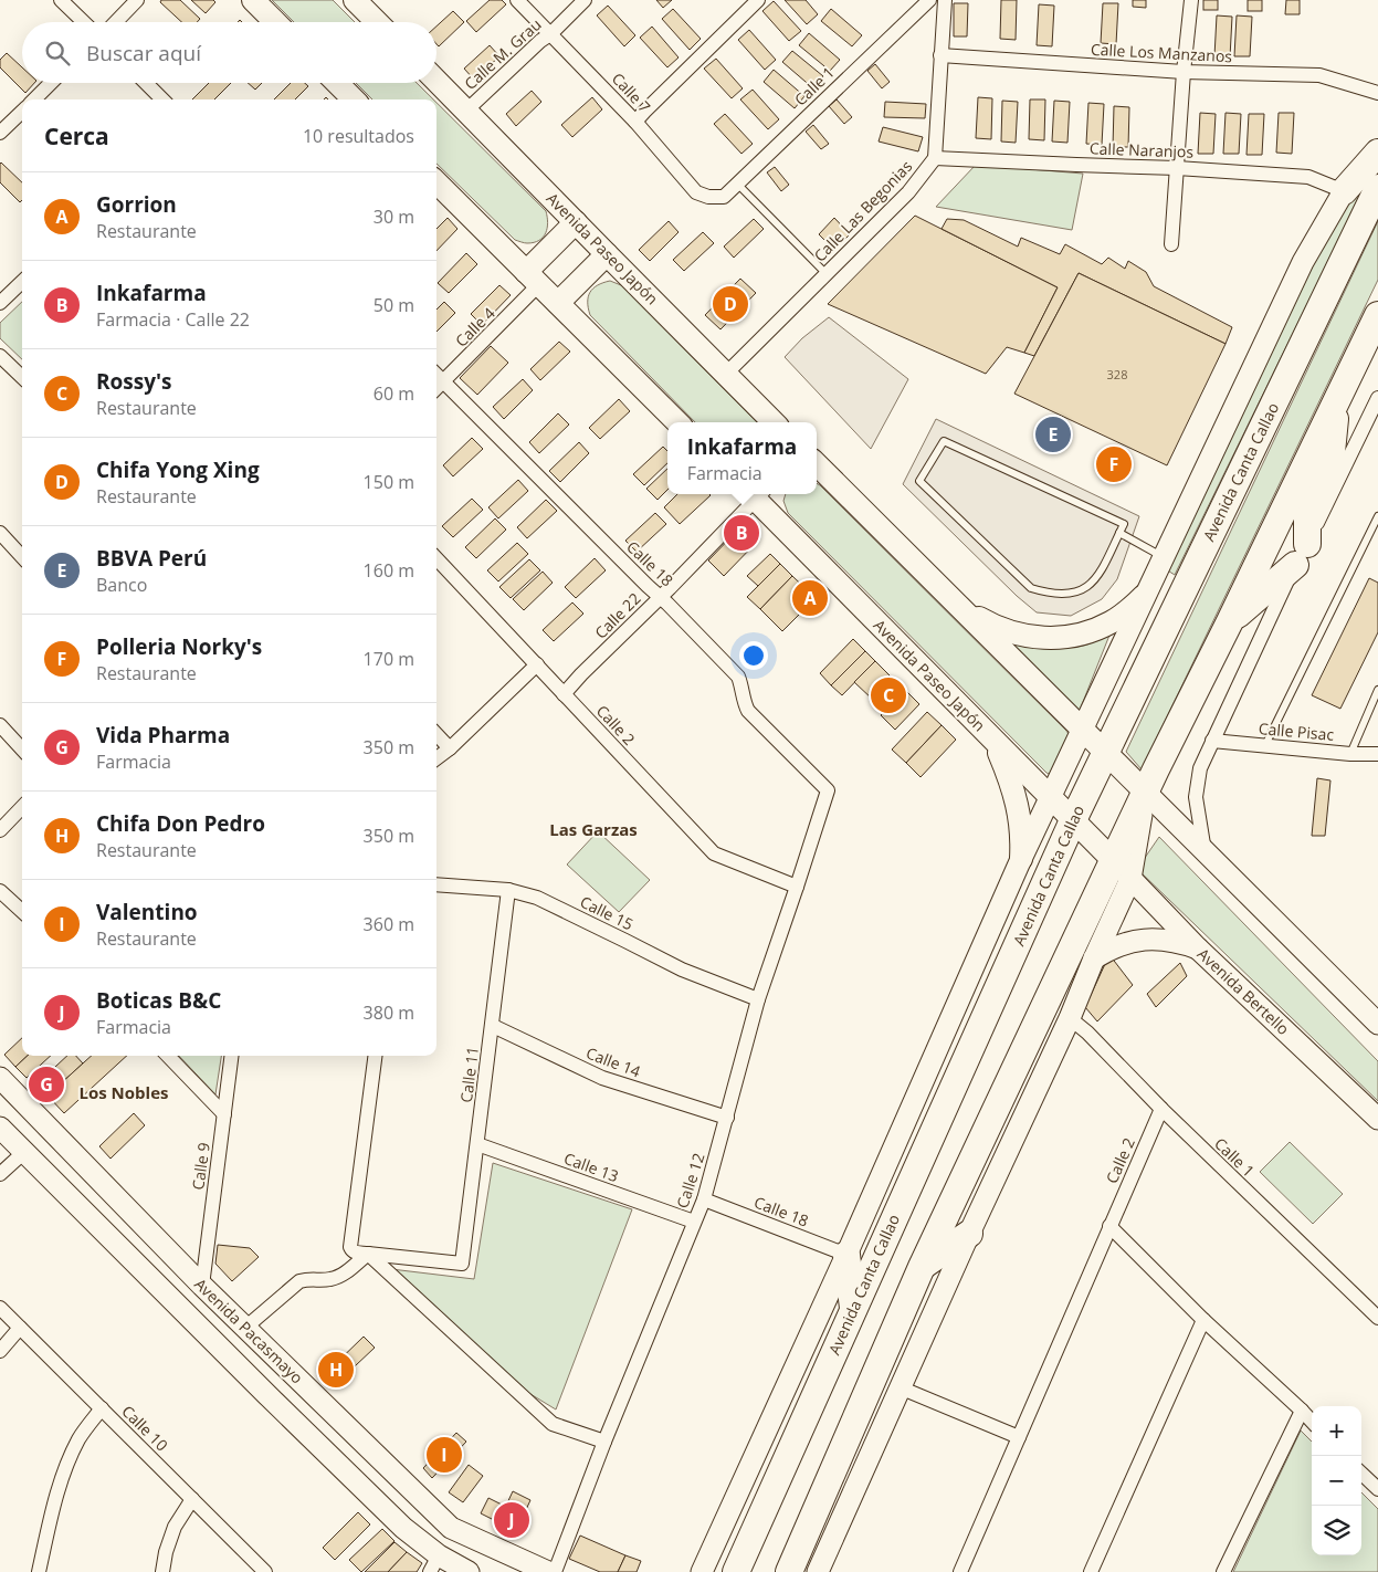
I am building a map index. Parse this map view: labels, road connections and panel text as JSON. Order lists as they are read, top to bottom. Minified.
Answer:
{"streets":{"highway":["Avenida Canta Callao"],"main road":["Avenida Paseo Japón","Avenida Bertello","Avenida Pacasmayo"],"street":["Calle Los Manzanos","Calle M. Grau","Calle 1","Calle 7","Calle Naranjos","Calle Las Begonias","Calle 4","Calle 18","Calle 22","Calle 2","Calle Pisac","Calle 15","Calle 14","Calle 11","Calle 9","Calle 13","Calle 12","Calle 10"]},"crossings":[["Calle Los Manzanos","Calle Las Begonias"],["Calle M. Grau","Calle 7"],["Calle M. Grau","Avenida Paseo Japón"],["Calle 1","Calle 7"],["Calle 1","Calle 2"],["Calle Naranjos","Calle Las Begonias"],["Calle Naranjos","Avenida Canta Callao"],["Calle Las Begonias","Avenida Paseo Japón"],["Avenida Paseo Japón","Avenida Canta Callao"],["Avenida Paseo Japón","Avenida Bertello"],["Calle 4","Calle 18"],["Avenida Canta Callao","Calle 18"],["Calle 18","Calle 22"],["Calle 18","Calle 12"],["Calle 22","Calle 2"],["Calle 2","Calle 12"],["Calle 15","Calle 11"],["Calle 15","Calle 12"],["Calle 14","Calle 11"],["Calle 14","Calle 12"],["Calle 11","Calle 13"],["Calle 9","Avenida Pacasmayo"],["Calle 13","Calle 12"]],"districts":["Las Garzas","Los Nobles"],"house_numbers":["328"],"page":{"search":"Buscar aquí","heading":["Cerca","10 resultados"],"list":[{"mark":"A","name":"Gorrion","note":"Restaurante","value":"30 m"},{"mark":"B","name":"Inkafarma","note":"Farmacia · Calle 22","value":"50 m"},{"mark":"C","name":"Rossy's","note":"Restaurante","value":"60 m"},{"mark":"D","name":"Chifa Yong Xing","note":"Restaurante","value":"150 m"},{"mark":"E","name":"BBVA Perú","note":"Banco","value":"160 m"},{"mark":"F","name":"Polleria Norky's","note":"Restaurante","value":"170 m"},{"mark":"G","name":"Vida Pharma","note":"Farmacia","value":"350 m"},{"mark":"H","name":"Chifa Don Pedro","note":"Restaurante","value":"350 m"},{"mark":"I","name":"Valentino","note":"Restaurante","value":"360 m"},{"mark":"J","name":"Boticas B&C","note":"Farmacia","value":"380 m"}],"pins":["D","E","F","B","A","C","G","H","I","J"],"popup":["Inkafarma","Farmacia"],"map_buttons":["+","−"]}}
